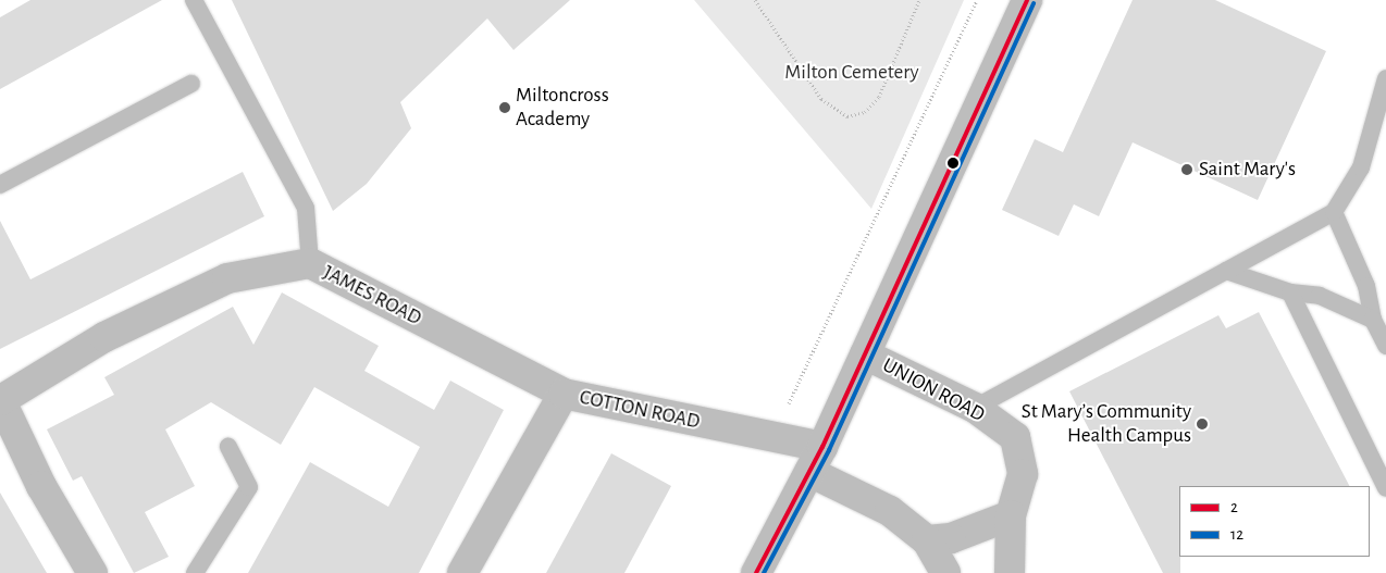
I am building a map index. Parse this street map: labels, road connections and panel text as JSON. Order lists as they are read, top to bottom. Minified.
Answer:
{"streets":{"street":["JAMES ROAD","UNION ROAD","COTTON ROAD"]},"crossings":[["JAMES ROAD","COTTON ROAD"]],"parks":["Milton Cemetery"],"places":["Miltoncross Academy","Saint Mary's","St Mary’s Community Health Campus"],"lines":["transit line 2","transit line 12"],"legend":["2","12"]}
